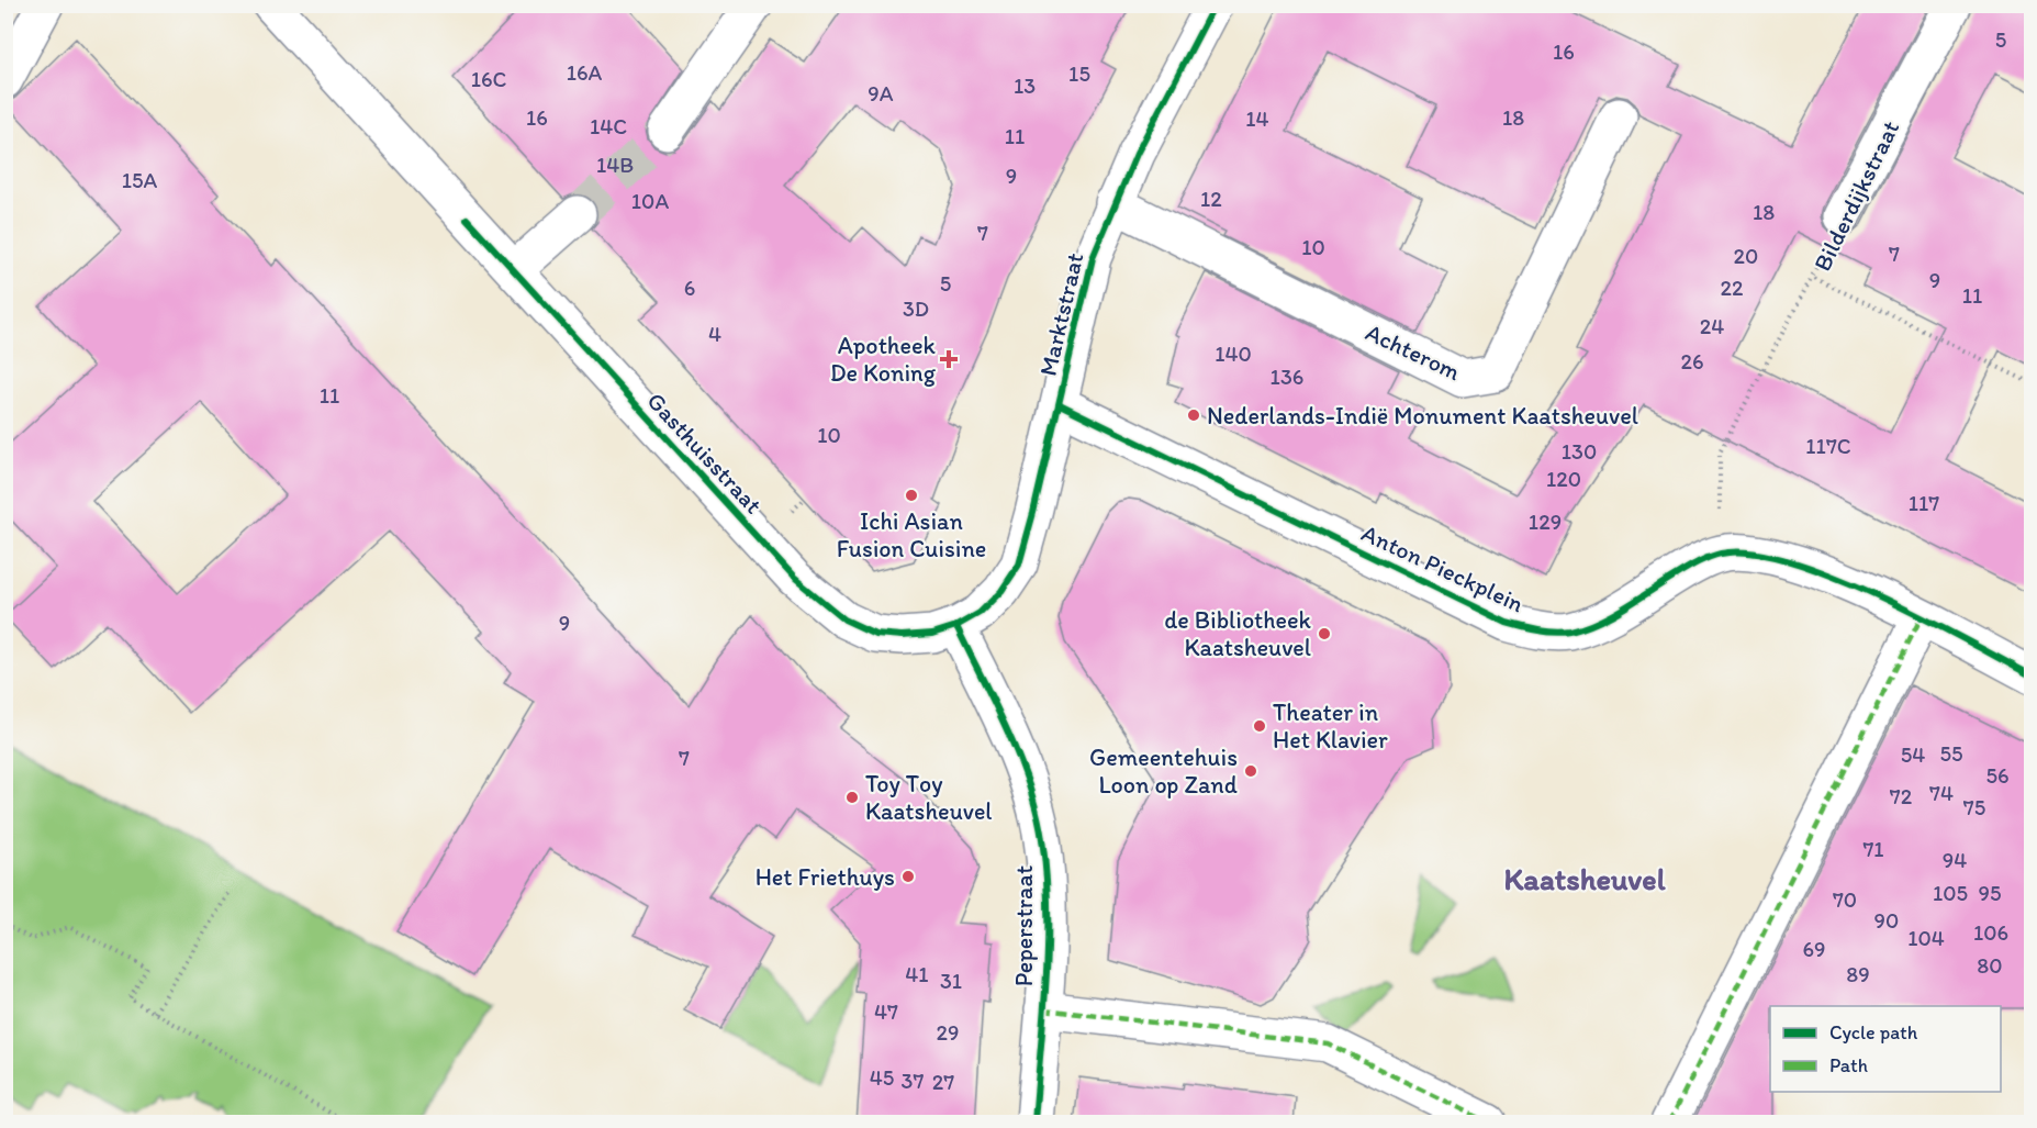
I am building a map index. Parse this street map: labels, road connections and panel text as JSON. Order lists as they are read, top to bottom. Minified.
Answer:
{"streets":{"street":["Bilderdijkstraat","Marktstraat","Achterom","Gasthuisstraat","Anton Pieckplein","Peperstraat"]},"crossings":[["Marktstraat","Achterom"],["Marktstraat","Gasthuisstraat"],["Marktstraat","Anton Pieckplein"],["Marktstraat","Peperstraat"],["Gasthuisstraat","Peperstraat"]],"districts":["Kaatsheuvel"],"places":{"health":["Apotheek De Koning"],"other":["Nederlands-Indië Monument Kaatsheuvel","Ichi Asian Fusion Cuisine","de Bibliotheek Kaatsheuvel","Theater in Het Klavier","Gemeentehuis Loon op Zand","Toy Toy Kaatsheuvel","Het Friethuys"]},"house_numbers":["5","16","16A","15","16C","13","9A","16","18","14","14C","11","14B","9","15A","12","10A","18","7","10","7","20","9","5","6","22","11","3D","24","4","140","26","136","11","10","117C","130","120","117","129","9","55","54","7","56","74","72","75","71","94","105","95","70","90","106","104","69","80","41","89","31","47","29","45","37","27"],"legend":["Cycle path","Path"]}
